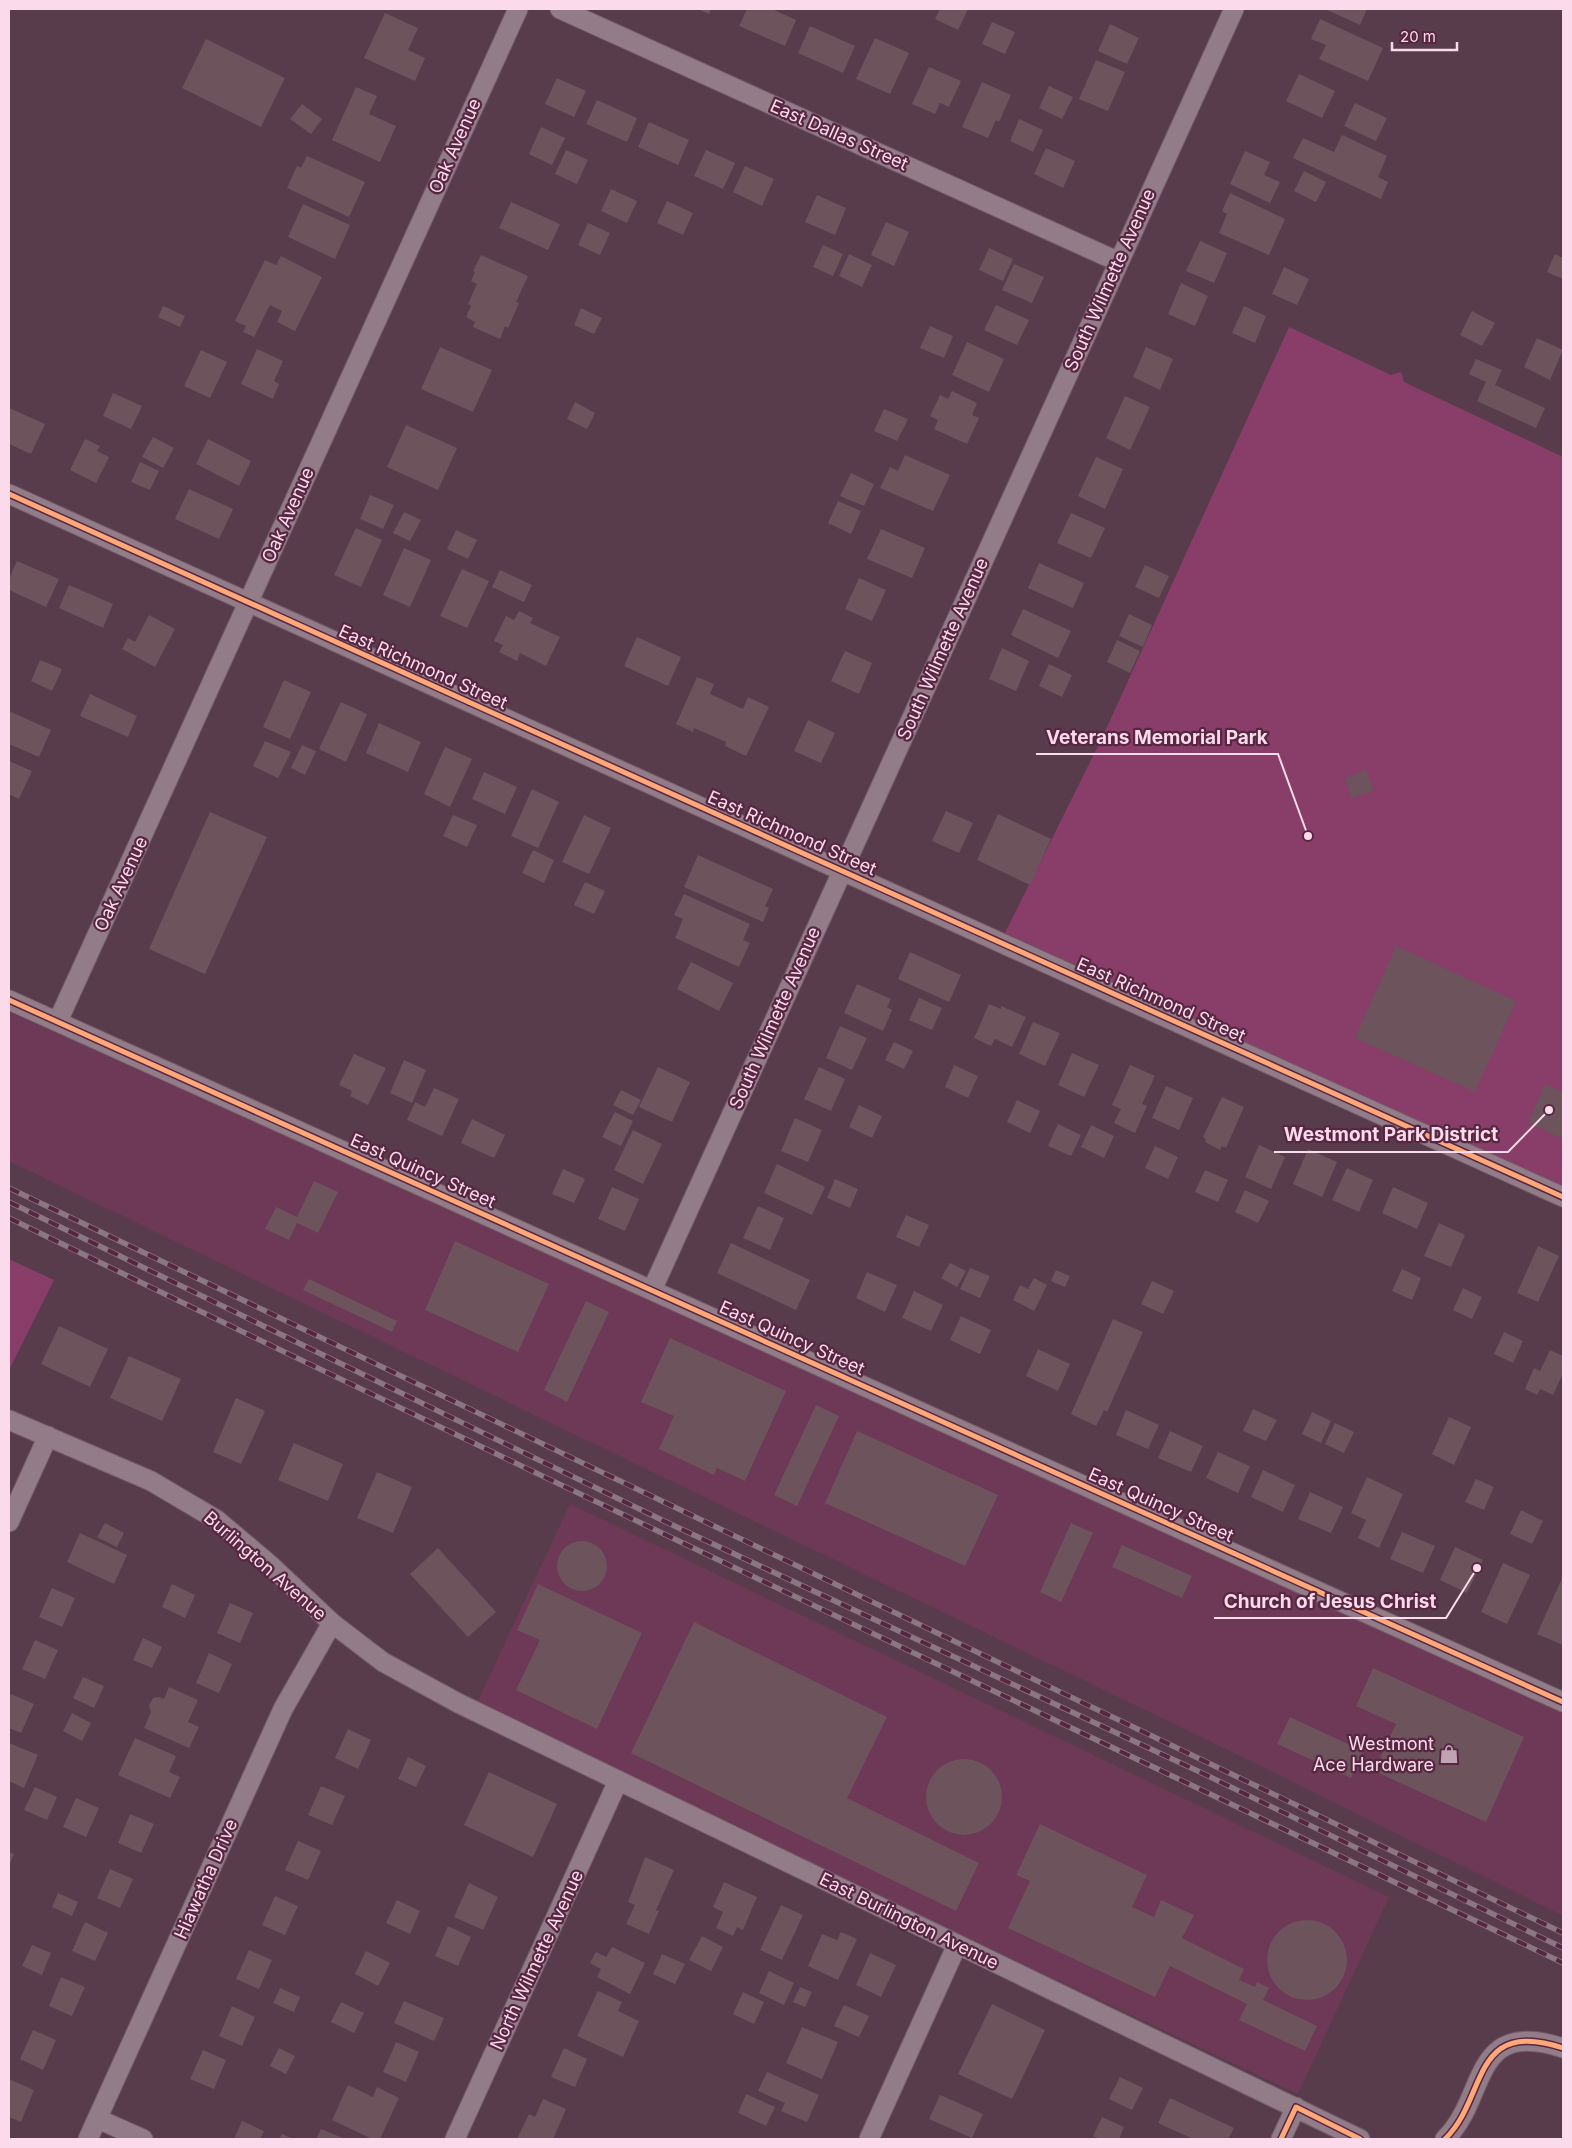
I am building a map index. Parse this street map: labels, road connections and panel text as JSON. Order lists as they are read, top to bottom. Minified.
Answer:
{"streets":{"street":["East Dallas Street","Oak Avenue","South Wilmette Avenue","East Richmond Street","East Quincy Street","Burlington Avenue","Hiawatha Drive","East Burlington Avenue","North Wilmette Avenue"]},"crossings":[["East Dallas Street","South Wilmette Avenue"],["Oak Avenue","East Richmond Street"],["Oak Avenue","East Quincy Street"],["South Wilmette Avenue","East Richmond Street"],["South Wilmette Avenue","East Quincy Street"],["Burlington Avenue","Hiawatha Drive"],["Burlington Avenue","East Burlington Avenue"],["East Burlington Avenue","North Wilmette Avenue"]],"places":{"other":["Veterans Memorial Park","Westmont Park District","Church of Jesus Christ"],"shop":["Westmont Ace Hardware"]},"scale_bar":"20 m"}
